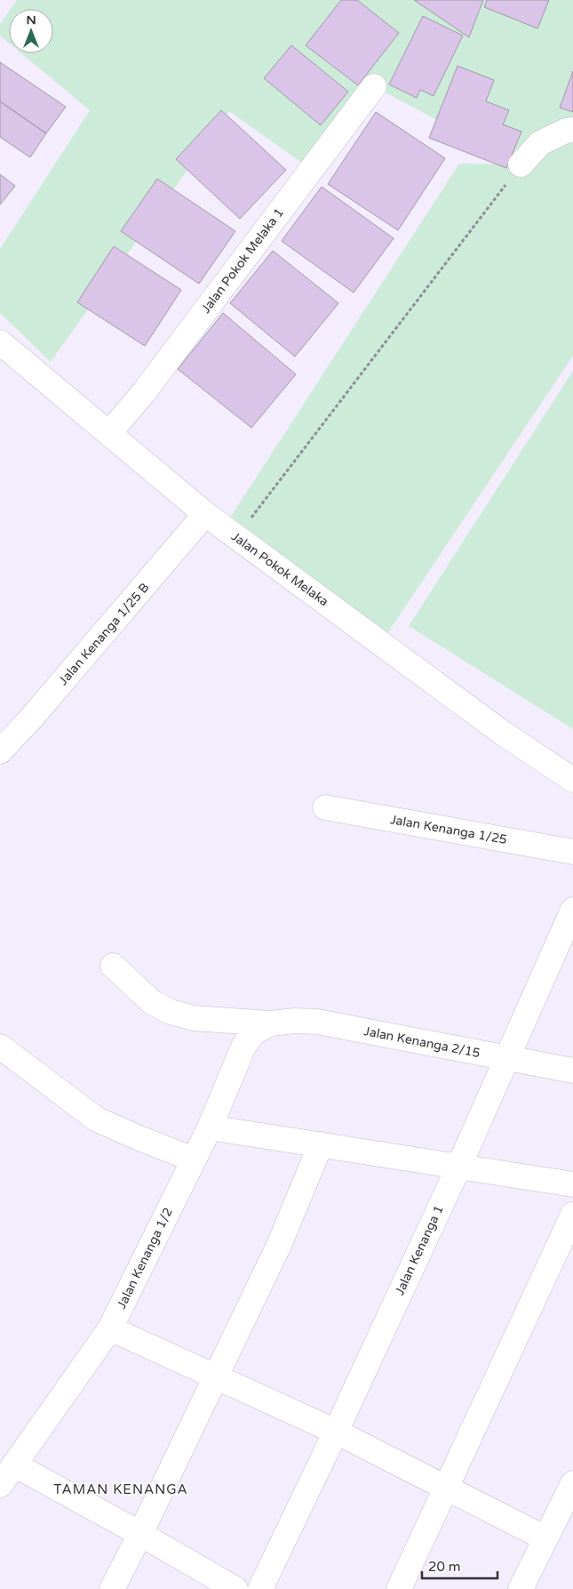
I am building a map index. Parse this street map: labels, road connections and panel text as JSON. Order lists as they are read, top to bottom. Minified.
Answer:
{"streets":{"street":["Jalan Pokok Melaka 1","Jalan Pokok Melaka","Jalan Kenanga 1/25 B","Jalan Kenanga 1/25","Jalan Kenanga 2/15","Jalan Kenanga 1","Jalan Kenanga 1/2"]},"crossings":[["Jalan Pokok Melaka 1","Jalan Pokok Melaka"],["Jalan Pokok Melaka","Jalan Kenanga 1/25 B"],["Jalan Kenanga 2/15","Jalan Kenanga 1"],["Jalan Kenanga 2/15","Jalan Kenanga 1/2"]],"districts":["TAMAN KENANGA"],"scale_bar":"20 m","north":"top"}
